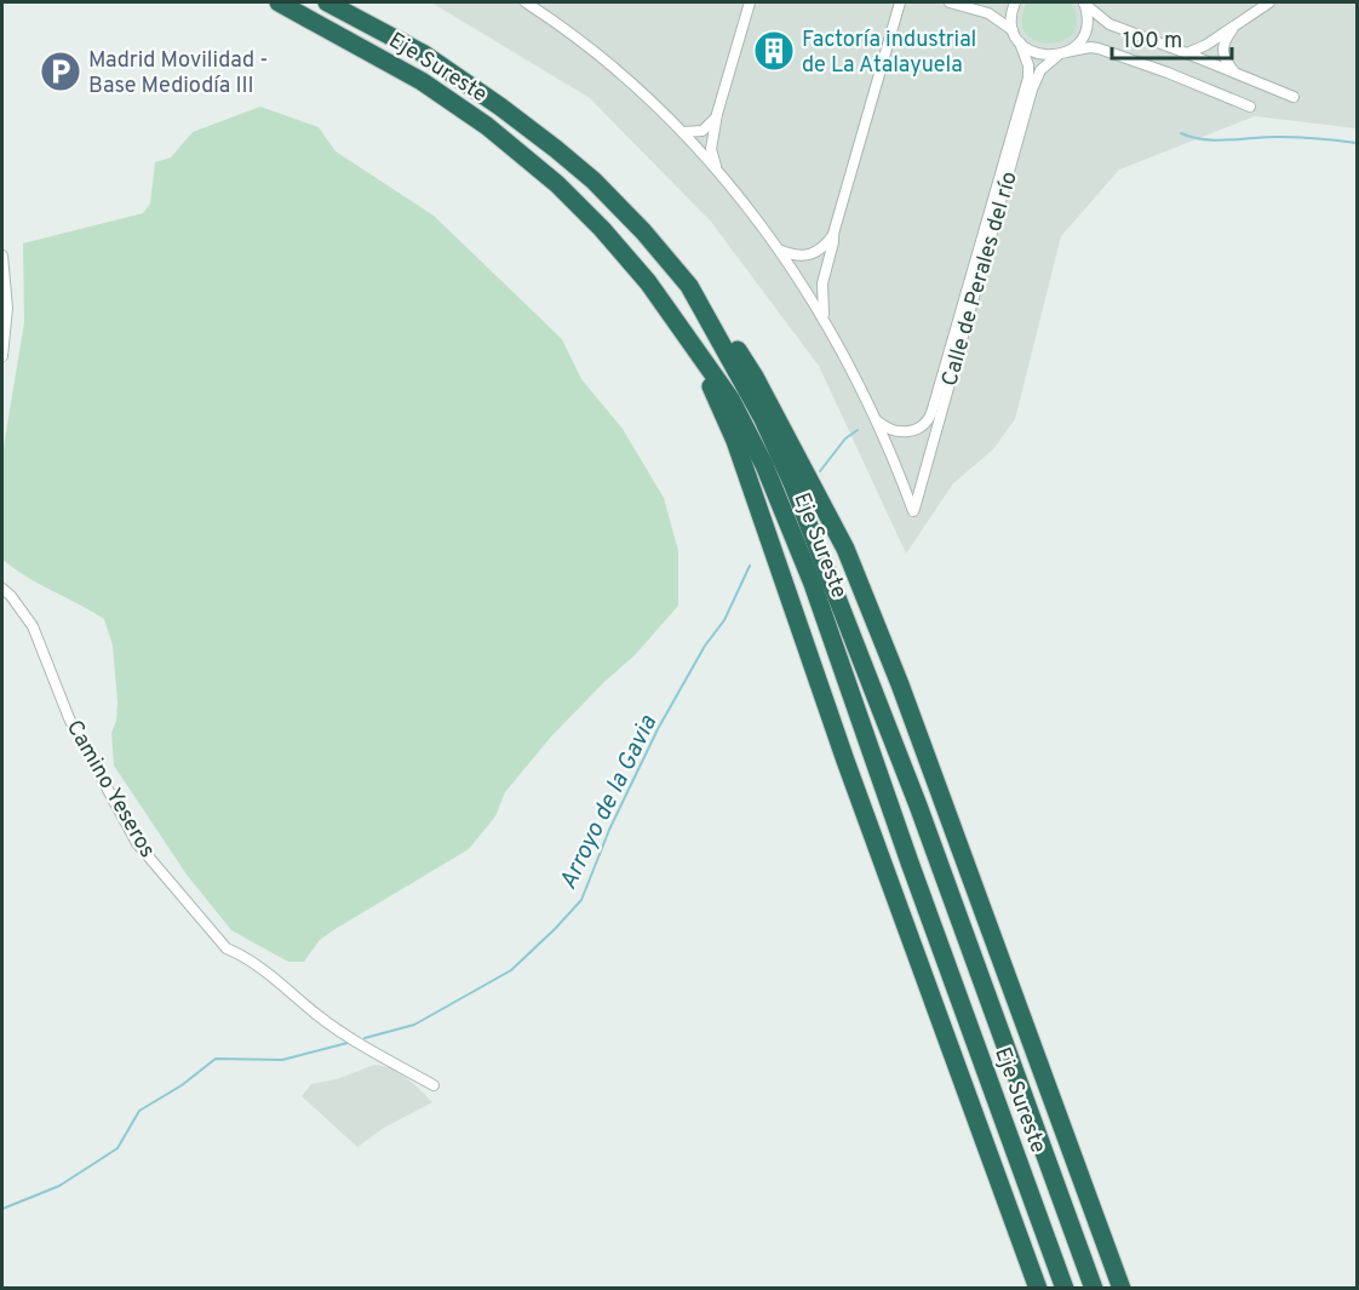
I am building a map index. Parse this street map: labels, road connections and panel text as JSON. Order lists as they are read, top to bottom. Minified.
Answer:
{"streets":{"highway":["Eje Sureste"],"street":["Calle de Perales del río","Camino Yeseros"]},"water":["Arroyo de la Gavia"],"places":{"building":["Factoría industrial de La Atalayuela"],"parking":["Madrid Movilidad - Base Mediodía III"]},"scale_bar":"100 m"}
